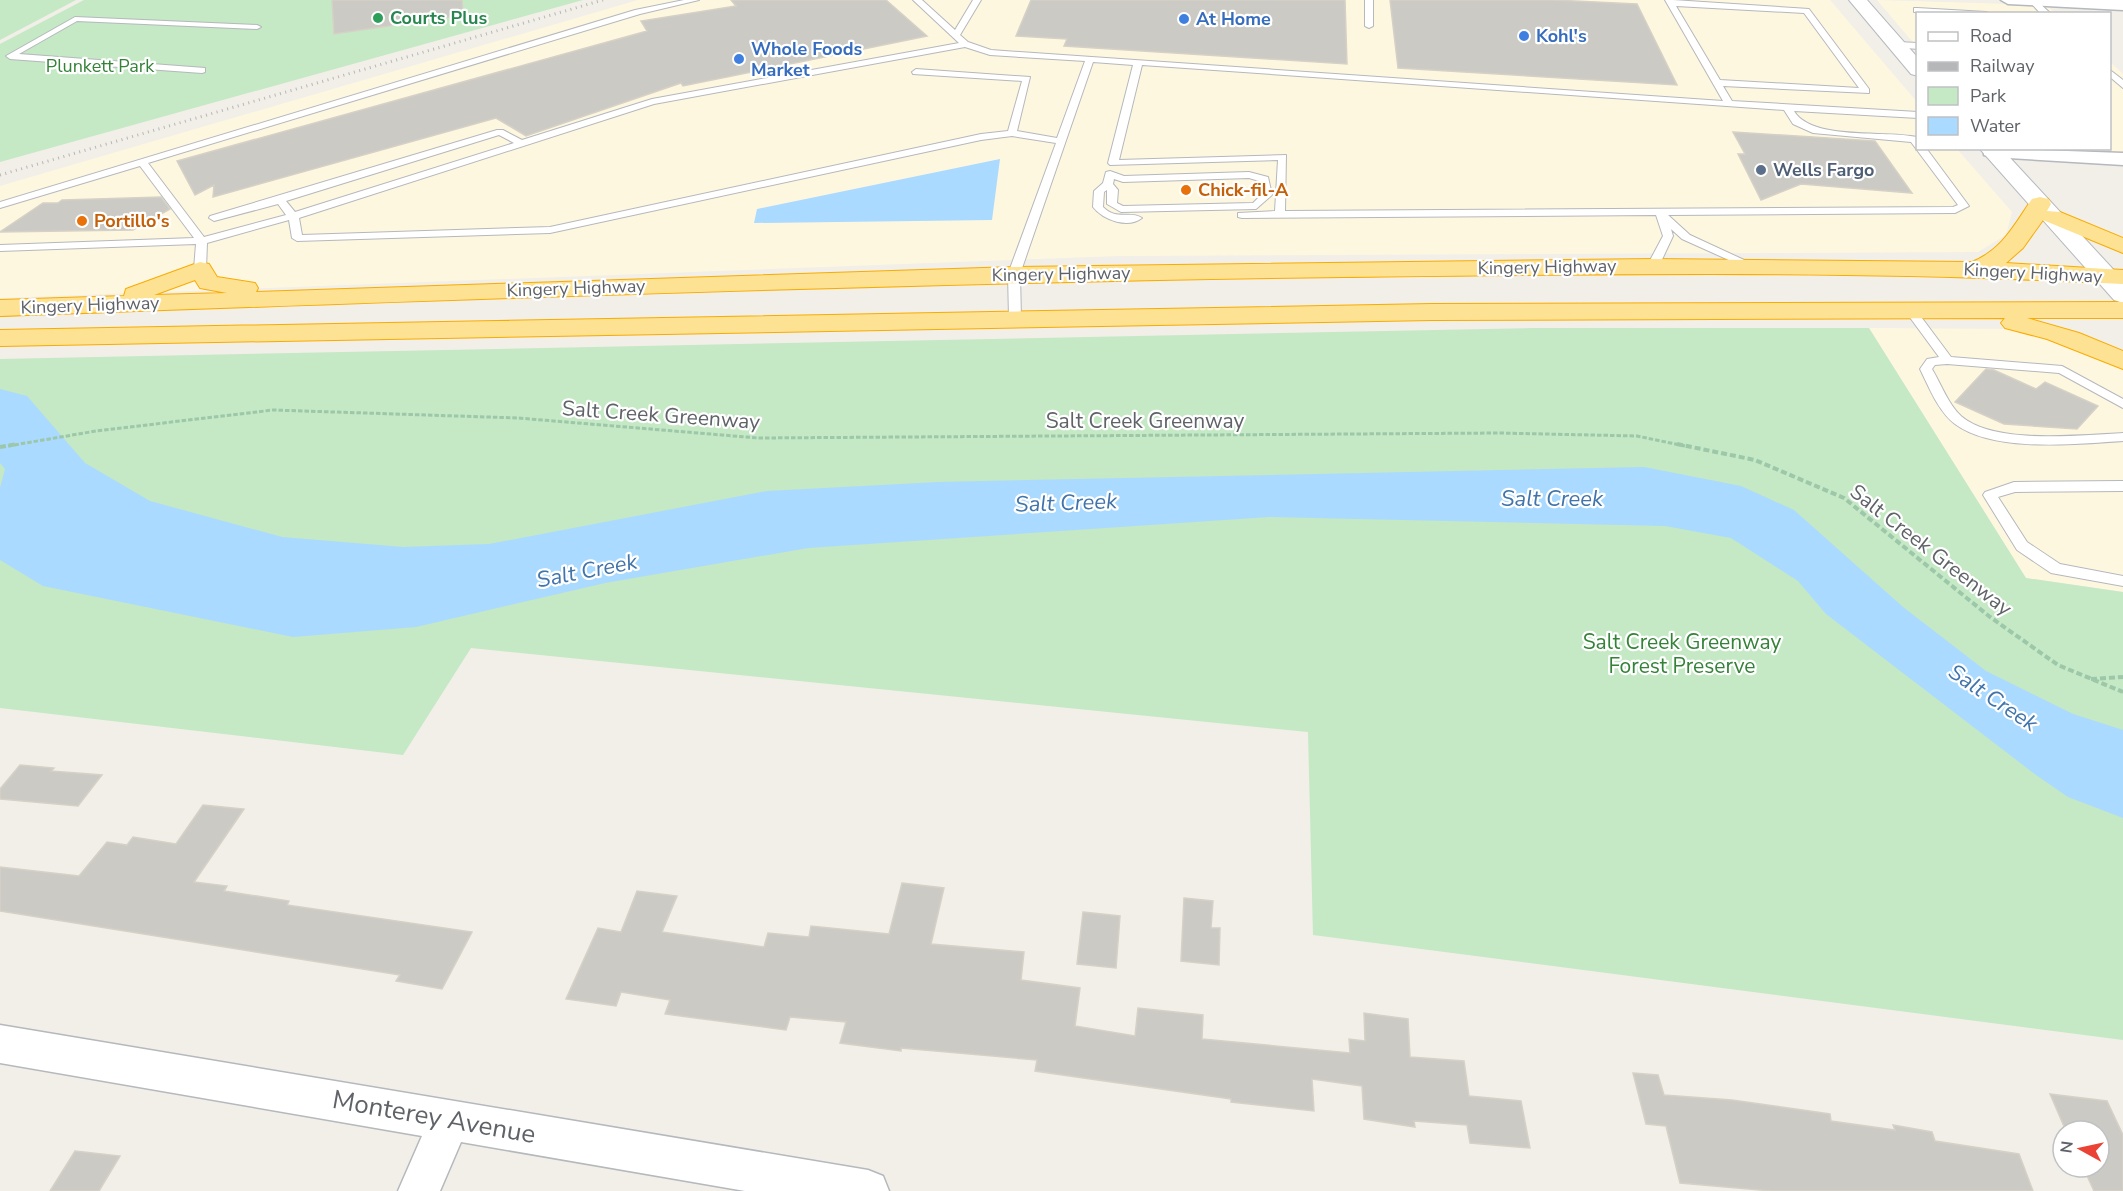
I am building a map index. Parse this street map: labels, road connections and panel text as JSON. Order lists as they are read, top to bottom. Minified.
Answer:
{"streets":{"highway":["Kingery Highway"],"street":["Monterey Avenue"],"path":["Salt Creek Greenway"]},"water":["Salt Creek"],"parks":["Plunkett Park","Salt Creek Greenway Forest Preserve"],"places":["Courts Plus","At Home","Kohl's","Whole Foods Market","Wells Fargo","Chick-fil-A","Portillo's"],"legend":["Road","Railway","Park","Water"],"north":"left"}
